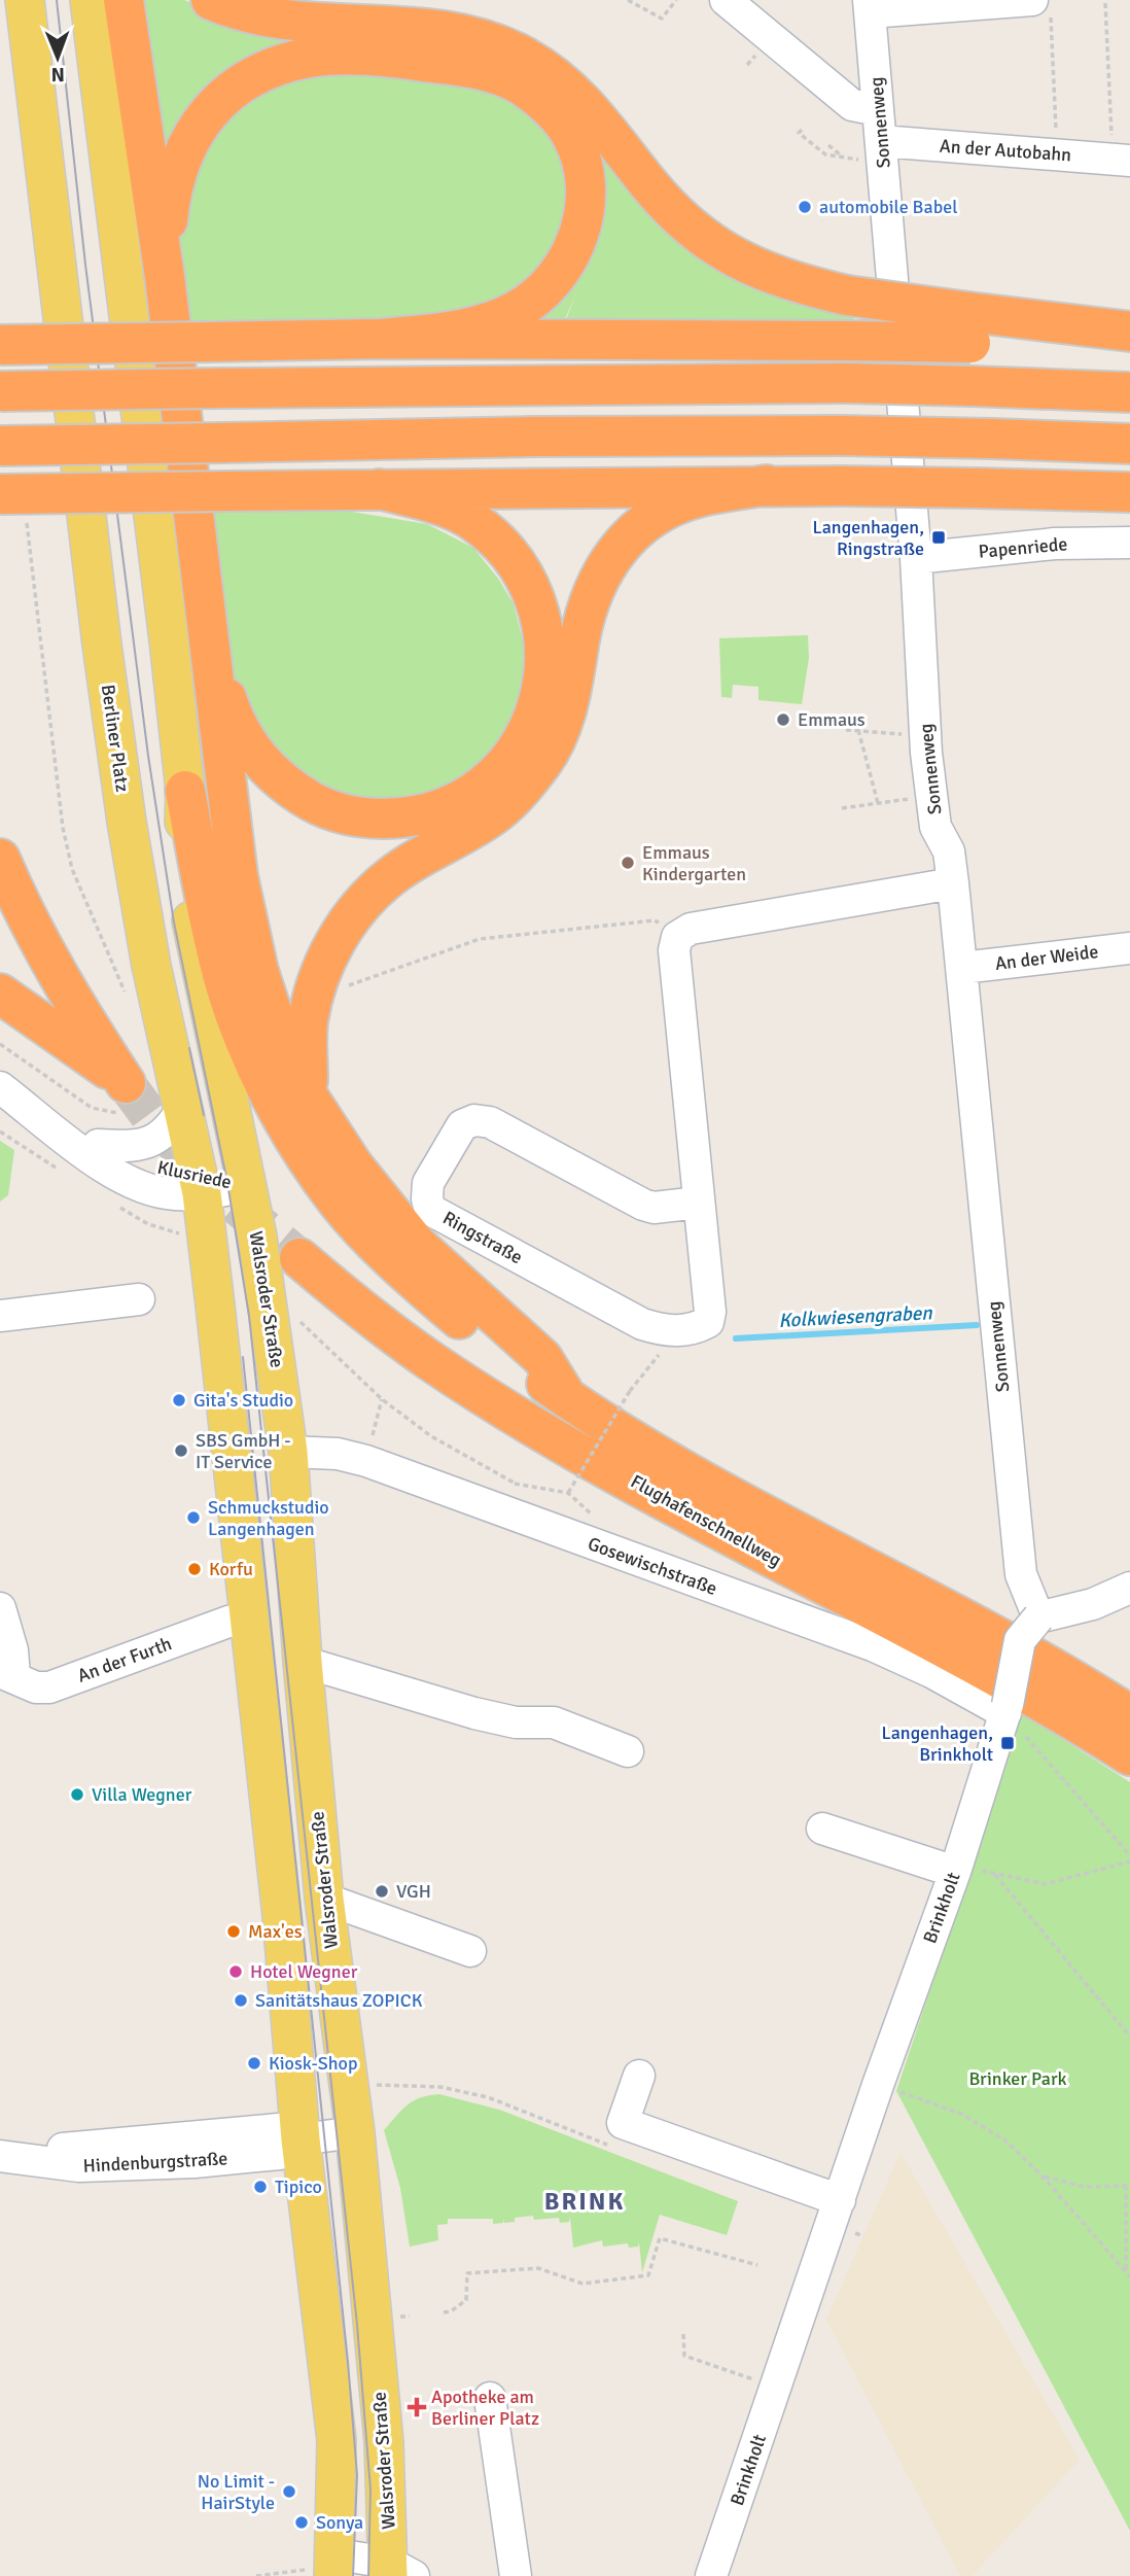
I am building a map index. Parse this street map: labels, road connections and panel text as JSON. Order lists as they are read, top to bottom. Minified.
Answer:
{"streets":{"highway":["Flughafenschnellweg"],"main road":["Berliner Platz","Walsroder Straße"],"street":["Sonnenweg","An der Autobahn","Papenriede","An der Weide","Klusriede","Ringstraße","Gosewischstraße","An der Furth","Brinkholt","Hindenburgstraße"]},"crossings":[["Sonnenweg","An der Autobahn"],["Sonnenweg","Papenriede"],["Sonnenweg","An der Weide"],["Sonnenweg","Brinkholt"],["Berliner Platz","Klusriede"],["Klusriede","Walsroder Straße"],["Walsroder Straße","Flughafenschnellweg"],["Walsroder Straße","Gosewischstraße"],["Walsroder Straße","Hindenburgstraße"],["Gosewischstraße","Brinkholt"]],"districts":["BRINK"],"water":["Kolkwiesengraben"],"parks":["Brinker Park"],"places":{"other":["automobile Babel","Emmaus","Emmaus Kindergarten","Gita's Studio","SBS GmbH - IT Service","Schmuckstudio Langenhagen","Korfu","Villa Wegner","VGH","Max'es","Hotel Wegner","Sanitätshaus ZOPICK","Kiosk-Shop","Tipico","No Limit - HairStyle","Sonya"],"transit":["Langenhagen, Ringstraße","Langenhagen, Brinkholt"],"health":["Apotheke am Berliner Platz"]},"north":"bottom"}
